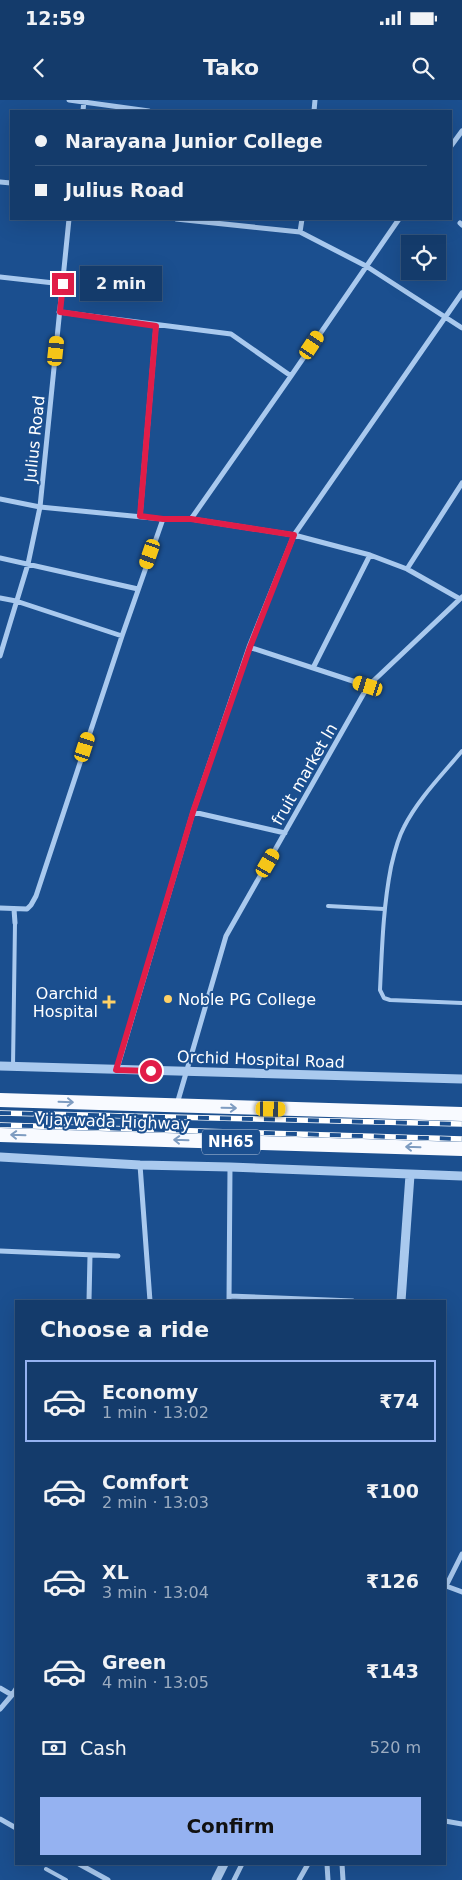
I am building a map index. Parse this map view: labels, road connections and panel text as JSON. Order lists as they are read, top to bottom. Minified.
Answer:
{"streets":{"highway":["Vijaywada Highway","NH65"],"street":["Julius Road","fruit market ln","Orchid Hospital Road"]},"crossings":[["fruit market ln","Orchid Hospital Road"],["fruit market ln","Vijaywada Highway"]],"places":{"other":["Noble PG College"],"health":["Oarchid Hospital"]},"page":{"status":"12:59","header":"Tako","banner":["Narayana Junior College","Julius Road"],"bubble":"2 min","heading":"Choose a ride","list":[{"name":"Economy","note":"1 min · 13:02","value":"₹74"},{"name":"Comfort","note":"2 min · 13:03","value":"₹100"},{"name":"XL","note":"3 min · 13:04","value":"₹126"},{"name":"Green","note":"4 min · 13:05","value":"₹143"}],"pay":["Cash","520 m"],"buttons":"Confirm"}}
